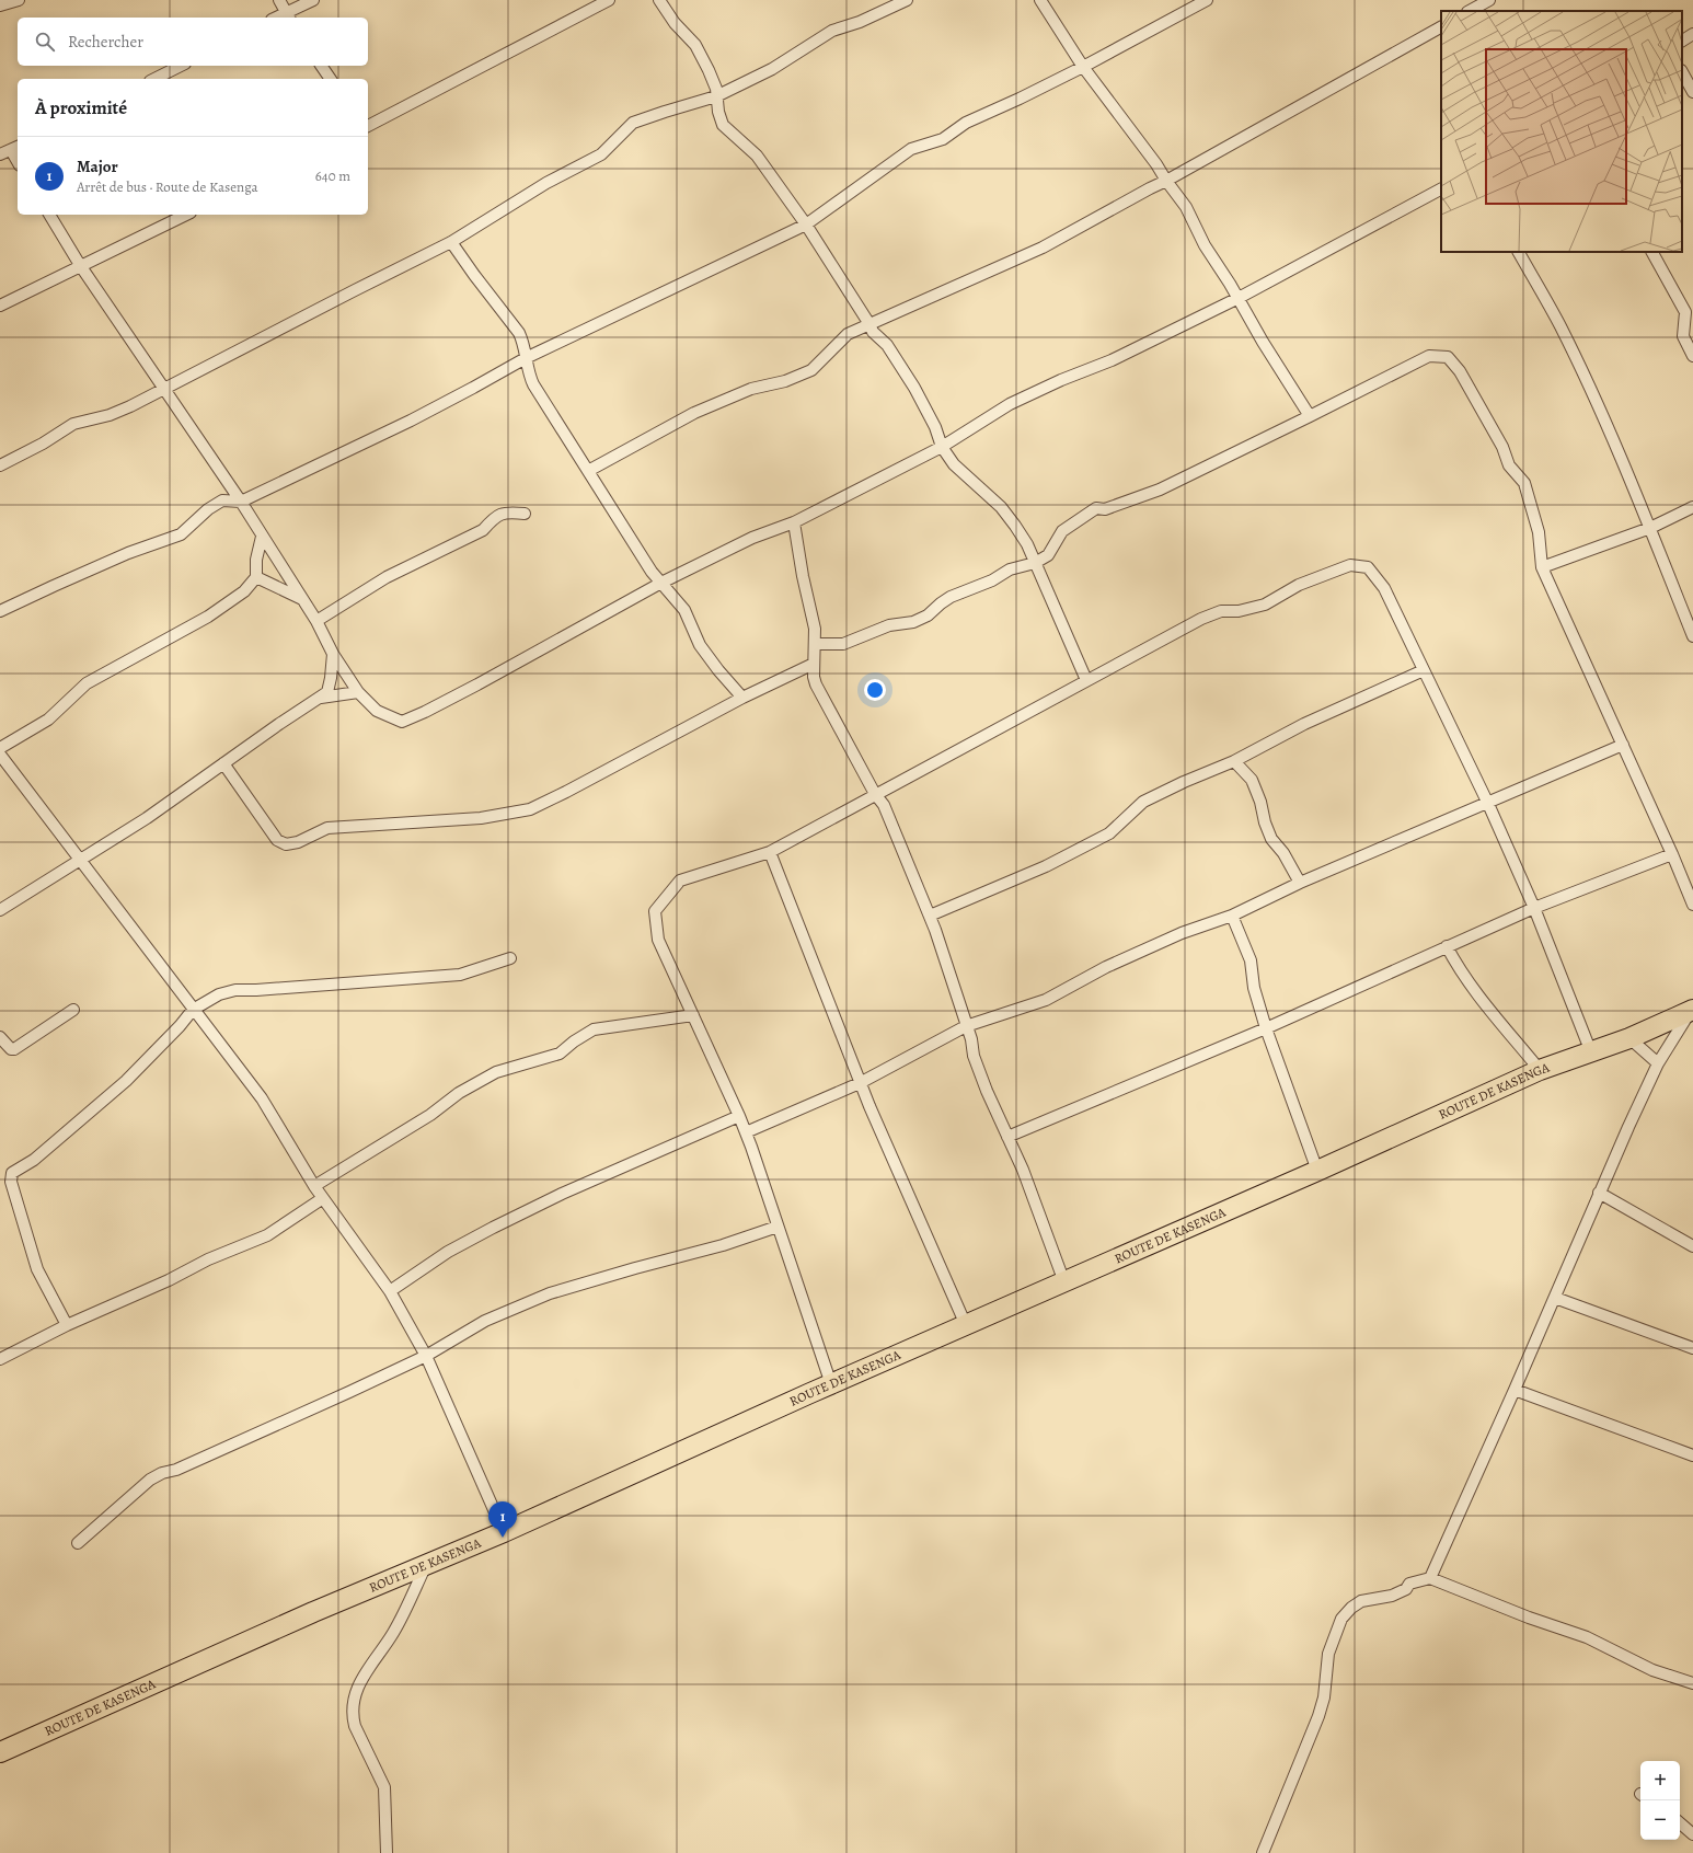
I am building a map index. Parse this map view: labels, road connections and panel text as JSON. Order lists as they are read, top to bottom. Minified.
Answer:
{"streets":{"highway":["ROUTE DE KASENGA"]},"page":{"search":"Rechercher","heading":"À proximité","list":[{"mark":"1","name":"Major","note":"Arrêt de bus · Route de Kasenga","value":"640 m"}],"pins":"1","map_buttons":["+","−"]}}
